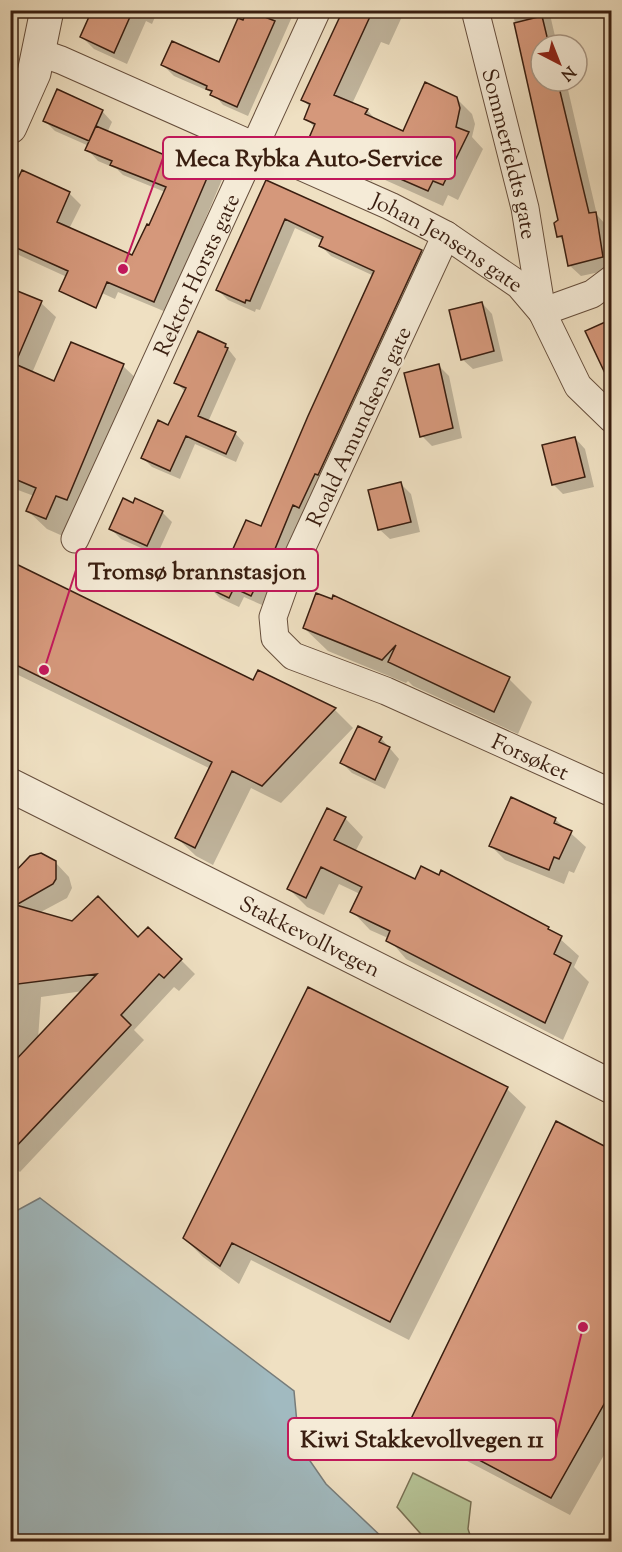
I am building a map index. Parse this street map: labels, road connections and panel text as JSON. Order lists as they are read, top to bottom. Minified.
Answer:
{"streets":{"street":["Sommerfeldts gate","Johan Jensens gate","Rektor Horsts gate","Roald Amundsens gate","Forsøket","Stakkevollvegen"]},"crossings":[["Sommerfeldts gate","Johan Jensens gate"],["Johan Jensens gate","Rektor Horsts gate"],["Johan Jensens gate","Roald Amundsens gate"],["Roald Amundsens gate","Forsøket"]],"places":["Meca Rybka Auto-Service","Tromsø brannstasjon","Kiwi Stakkevollvegen 11"],"north":"bottom right"}
